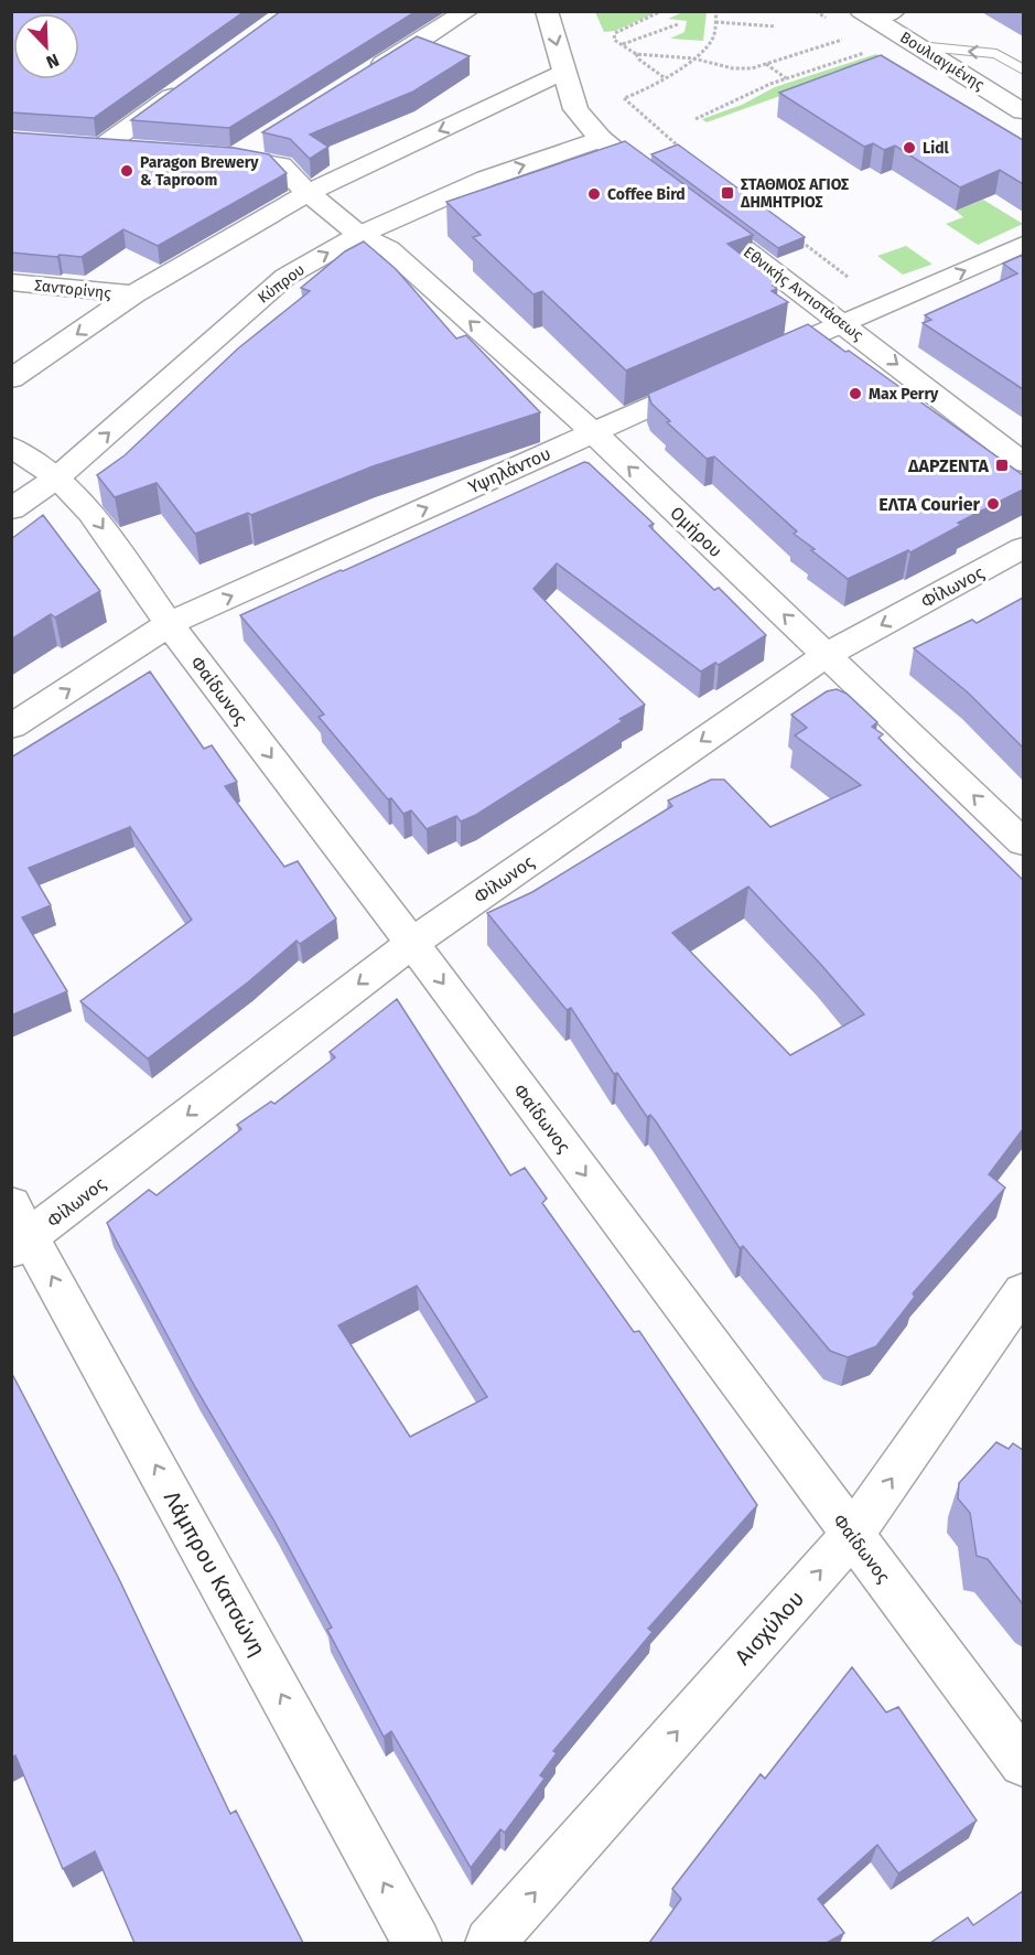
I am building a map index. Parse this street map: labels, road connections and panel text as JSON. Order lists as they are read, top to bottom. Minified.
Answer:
{"streets":{"street":["Βουλιαγμένης","Κύπρου","Σαντορίνης","Εθνικής Αντιστάσεως","Υψηλάντου","Ομήρου","Φίλωνος","Φαίδωνος","Λάμπρου Κατσώνη","Αισχύλου"]},"crossings":[["Κύπρου","Εθνικής Αντιστάσεως"],["Κύπρου","Ομήρου"],["Κύπρου","Φαίδωνος"],["Υψηλάντου","Ομήρου"],["Υψηλάντου","Φαίδωνος"],["Ομήρου","Φίλωνος"],["Φίλωνος","Φαίδωνος"],["Φίλωνος","Λάμπρου Κατσώνη"],["Φαίδωνος","Αισχύλου"]],"one_way":["Εθνικής Αντιστάσεως","Ομήρου","Φίλωνος","Φαίδωνος","Λάμπρου Κατσώνη","Αισχύλου"],"places":{"other":["Lidl","Paragon Brewery & Taproom","Coffee Bird","Max Perry","ΕΛΤΑ Courier"],"transit":["ΣΤΑΘΜΟΣ ΑΓΙΟΣ ΔΗΜΗΤΡΙΟΣ","ΔΑΡΖΕΝΤΑ"]},"north":"bottom right"}
